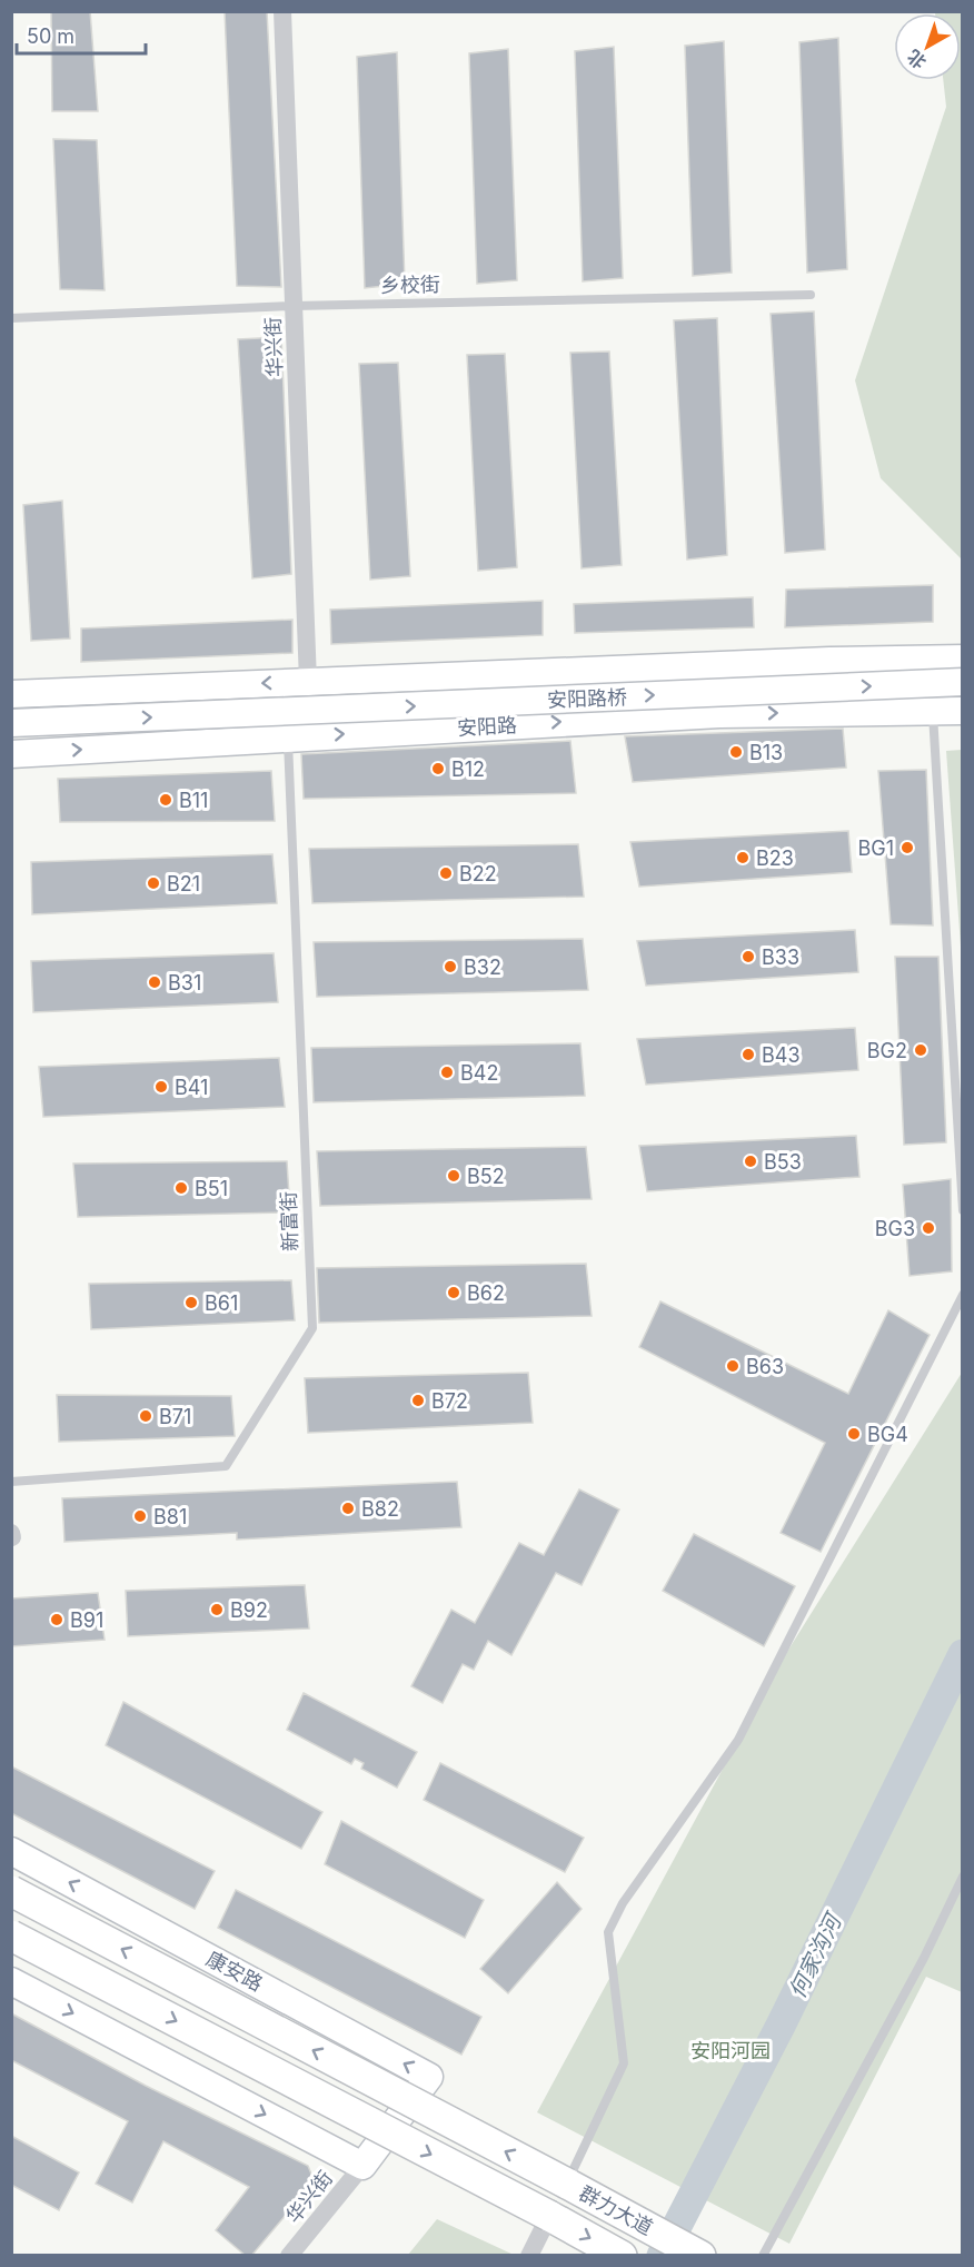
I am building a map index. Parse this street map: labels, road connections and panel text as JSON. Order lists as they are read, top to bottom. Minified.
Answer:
{"streets":{"main road":["安阳路桥","安阳路","康安路","群力大道"],"street":["华兴街"],"lane":["乡校街","新富街"]},"crossings":[["乡校街","华兴街"],["华兴街","康安路"],["安阳路","新富街"],["康安路","群力大道"]],"water":["何家沟河"],"parks":["安阳河园"],"places":["B13","B12","B11","BG1","B23","B22","B21","B33","B32","B31","BG2","B43","B42","B41","B53","B52","B51","BG3","B62","B61","B63","B72","B71","BG4","B82","B81","B92","B91"],"scale_bar":"50 m","north":"bottom left"}
